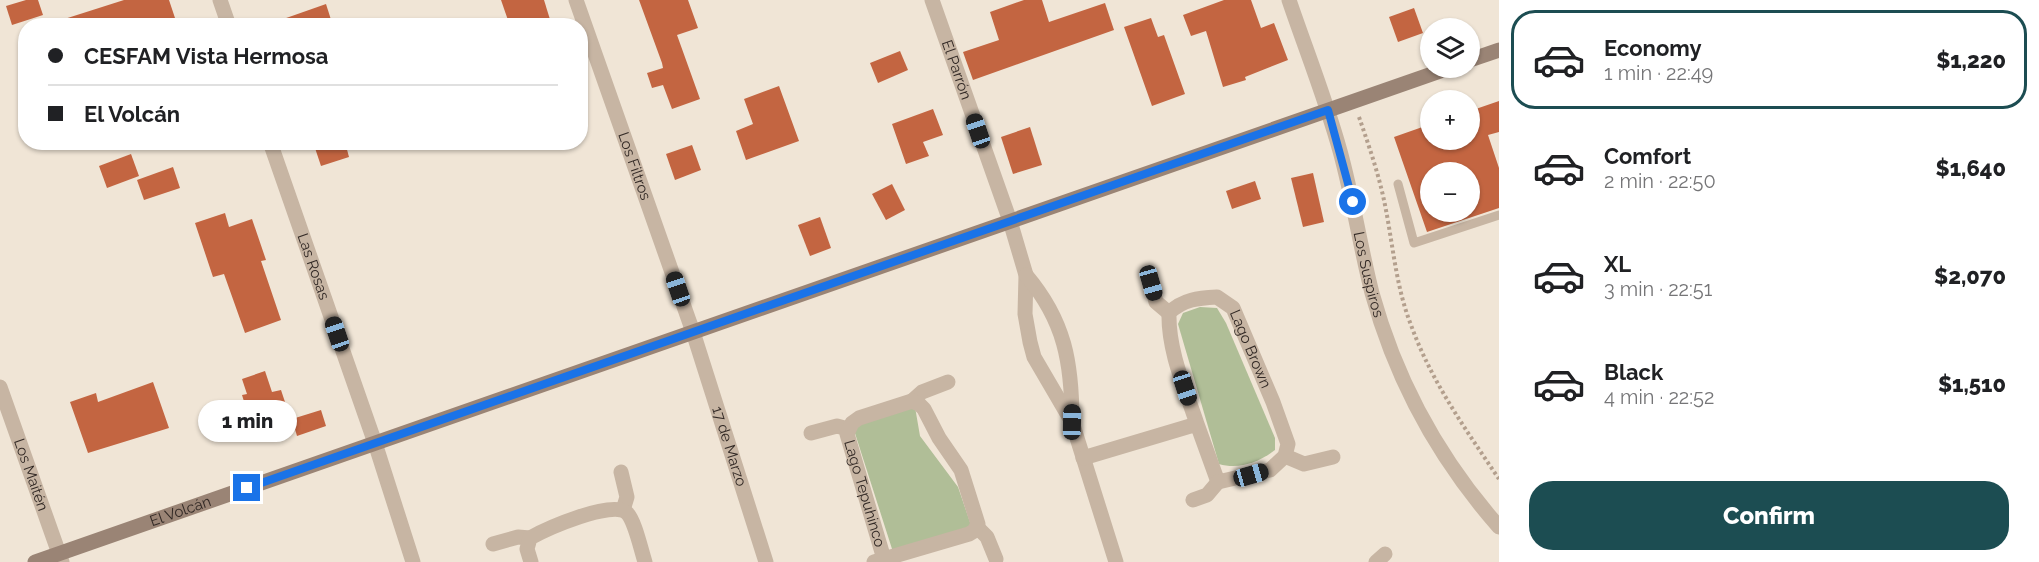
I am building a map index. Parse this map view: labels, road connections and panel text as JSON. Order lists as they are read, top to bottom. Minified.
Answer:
{"streets":{"street":["El Parrón","Los Filtros","Las Rosas","Los Suspiros","Lago Brown","17 de Marzo","Los Maitén","Lago Tepuhinco","El Volcán"]},"crossings":[["El Parrón","El Volcán"],["Los Filtros","17 de Marzo"],["Los Filtros","El Volcán"],["Las Rosas","El Volcán"],["Los Suspiros","El Volcán"],["17 de Marzo","El Volcán"],["Los Maitén","El Volcán"]],"page":{"list":[{"name":"Economy","note":"1 min · 22:49","value":"$1,220"},{"name":"Comfort","note":"2 min · 22:50","value":"$1,640"},{"name":"XL","note":"3 min · 22:51","value":"$2,070"},{"name":"Black","note":"4 min · 22:52","value":"$1,510"}],"map_buttons":["+","−"],"banner":["CESFAM Vista Hermosa","El Volcán"],"bubble":"1 min","buttons":"Confirm"}}
